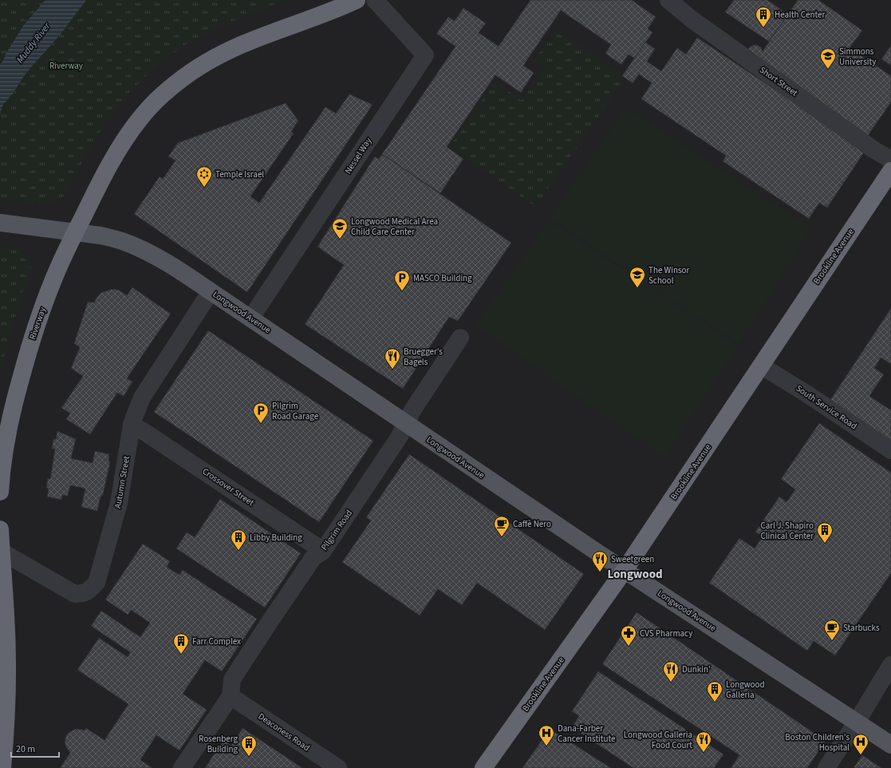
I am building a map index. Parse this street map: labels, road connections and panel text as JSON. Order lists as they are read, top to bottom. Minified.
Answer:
{"streets":{"highway":["Brookline Avenue","Riverway"],"main road":["Longwood Avenue"],"street":["Short Street","Nessel Way","South Service Road","Autumn Street","Crossover Street","Pilgrim Road","Deaconess Road"]},"crossings":[["Nessel Way","Longwood Avenue"],["Brookline Avenue","Longwood Avenue"],["Brookline Avenue","South Service Road"],["Longwood Avenue","Riverway"],["Longwood Avenue","Autumn Street"],["Longwood Avenue","Pilgrim Road"],["Autumn Street","Crossover Street"],["Crossover Street","Pilgrim Road"],["Pilgrim Road","Deaconess Road"]],"districts":["Longwood"],"water":["Muddy River"],"parks":["Riverway"],"places":{"building":["Health Center","Carl J. Shapiro Clinical Center","Libby Building","Farr Complex","Longwood Galleria","Rosenberg Building"],"school or university":["Simmons University","Longwood Medical Area Child Care Center","The Winsor School"],"synagogue":["Temple Israel"],"parking":["MASCO Building","Pilgrim Road Garage"],"restaurant":["Bruegger's Bagels","Sweetgreen","Dunkin'","Longwood Galleria Food Court"],"cafe":["Caffè Nero","Starbucks"],"pharmacy":["CVS Pharmacy"],"hospital":["Dana-Farber Cancer Institute","Boston Children's Hospital"]},"scale_bar":"20 m"}
